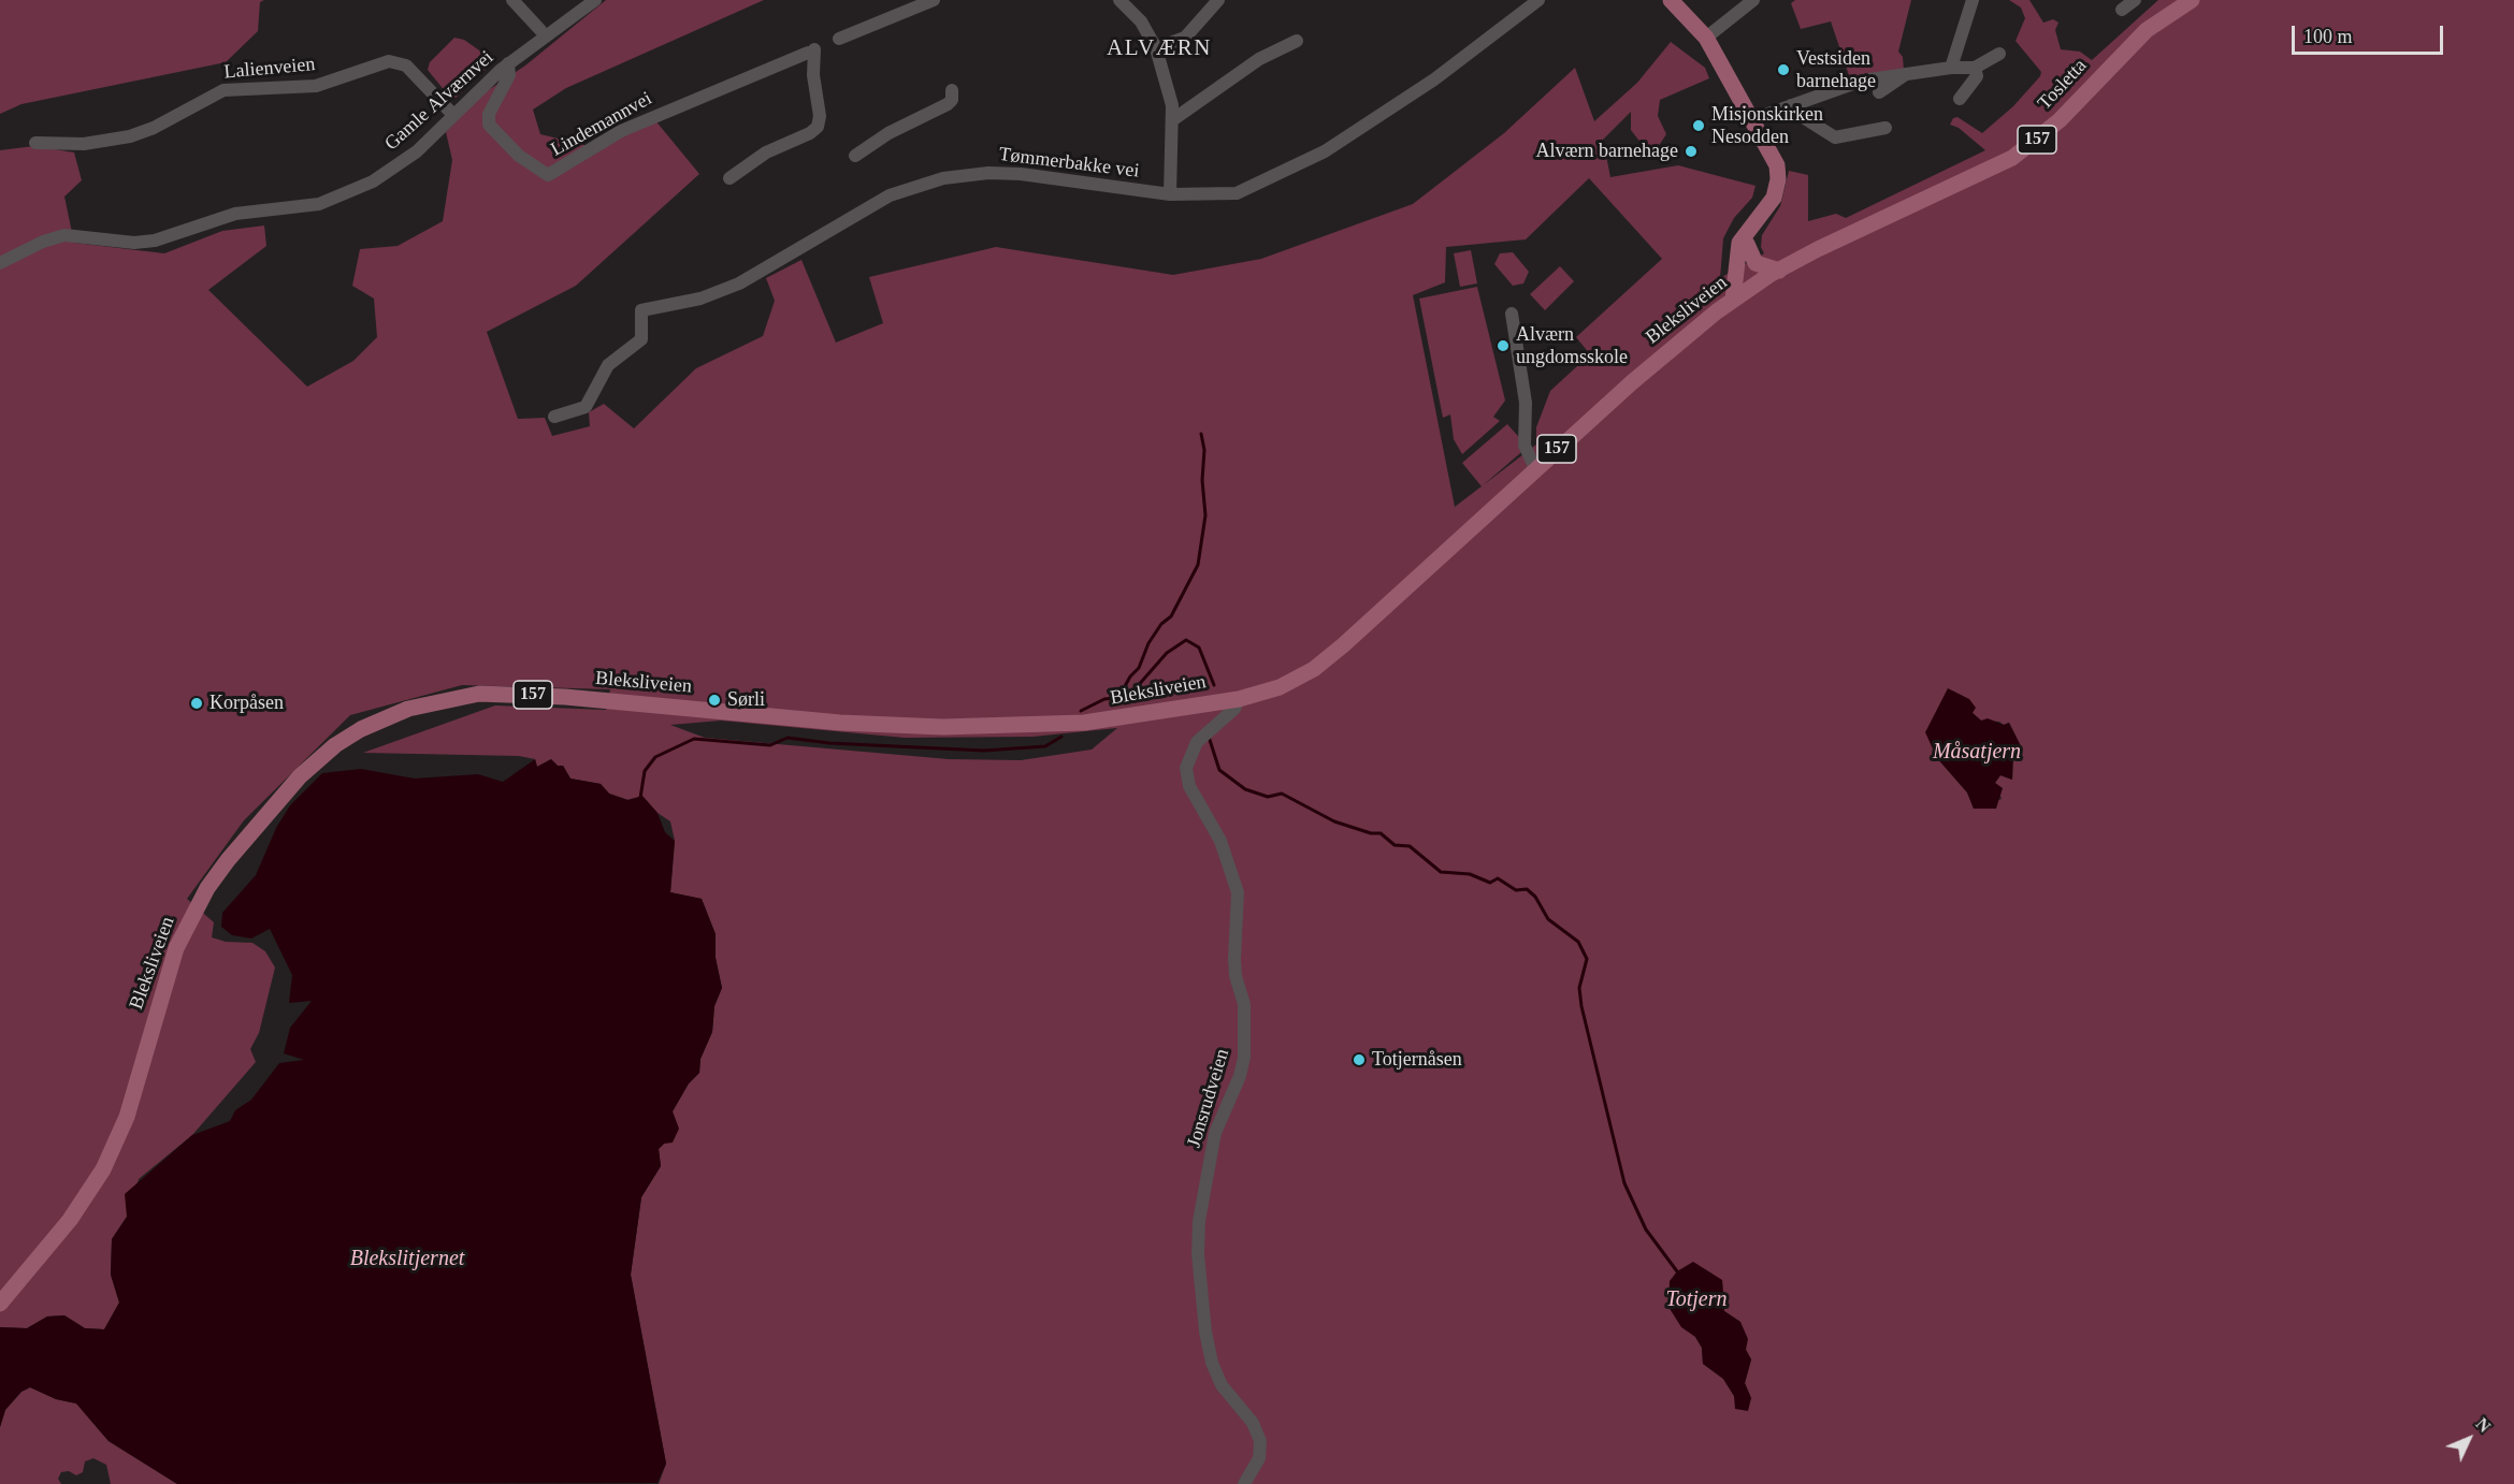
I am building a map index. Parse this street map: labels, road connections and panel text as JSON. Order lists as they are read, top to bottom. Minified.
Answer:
{"streets":{"main road":["Tosletta","157","Bleksliveien"],"street":["Lalienveien","Gamle Alværnvei","Lindemannvei","Tømmerbakke vei","Jonsrudveien"]},"crossings":[["Lalienveien","Gamle Alværnvei"],["Tosletta","157"],["Gamle Alværnvei","Lindemannvei"],["157","Bleksliveien"],["Bleksliveien","Jonsrudveien"]],"districts":["ALVÆRN"],"water":["Måsatjern","Blekslitjernet","Totjern"],"places":["Vestsiden barnehage","Misjonskirken Nesodden","Alværn barnehage","Alværn ungdomsskole","Sørli","Korpåsen","Totjernåsen"],"scale_bar":"100 m","north":"top right"}
